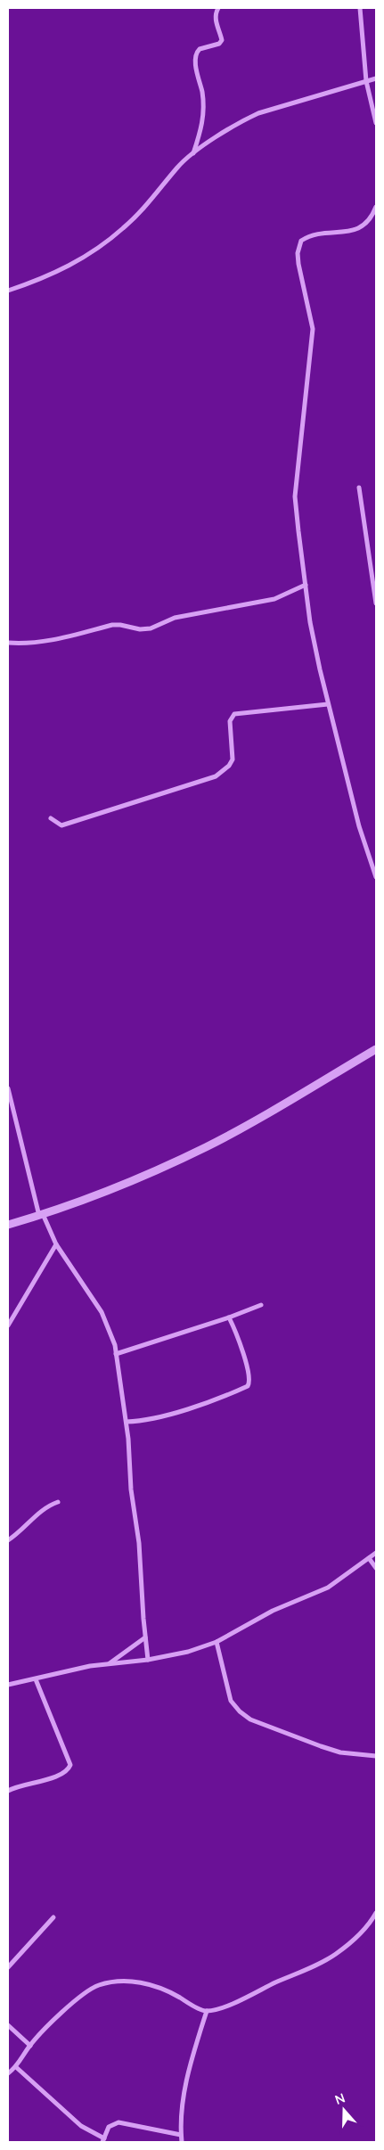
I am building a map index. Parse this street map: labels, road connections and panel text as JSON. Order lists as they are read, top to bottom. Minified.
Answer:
{"north":"top"}
